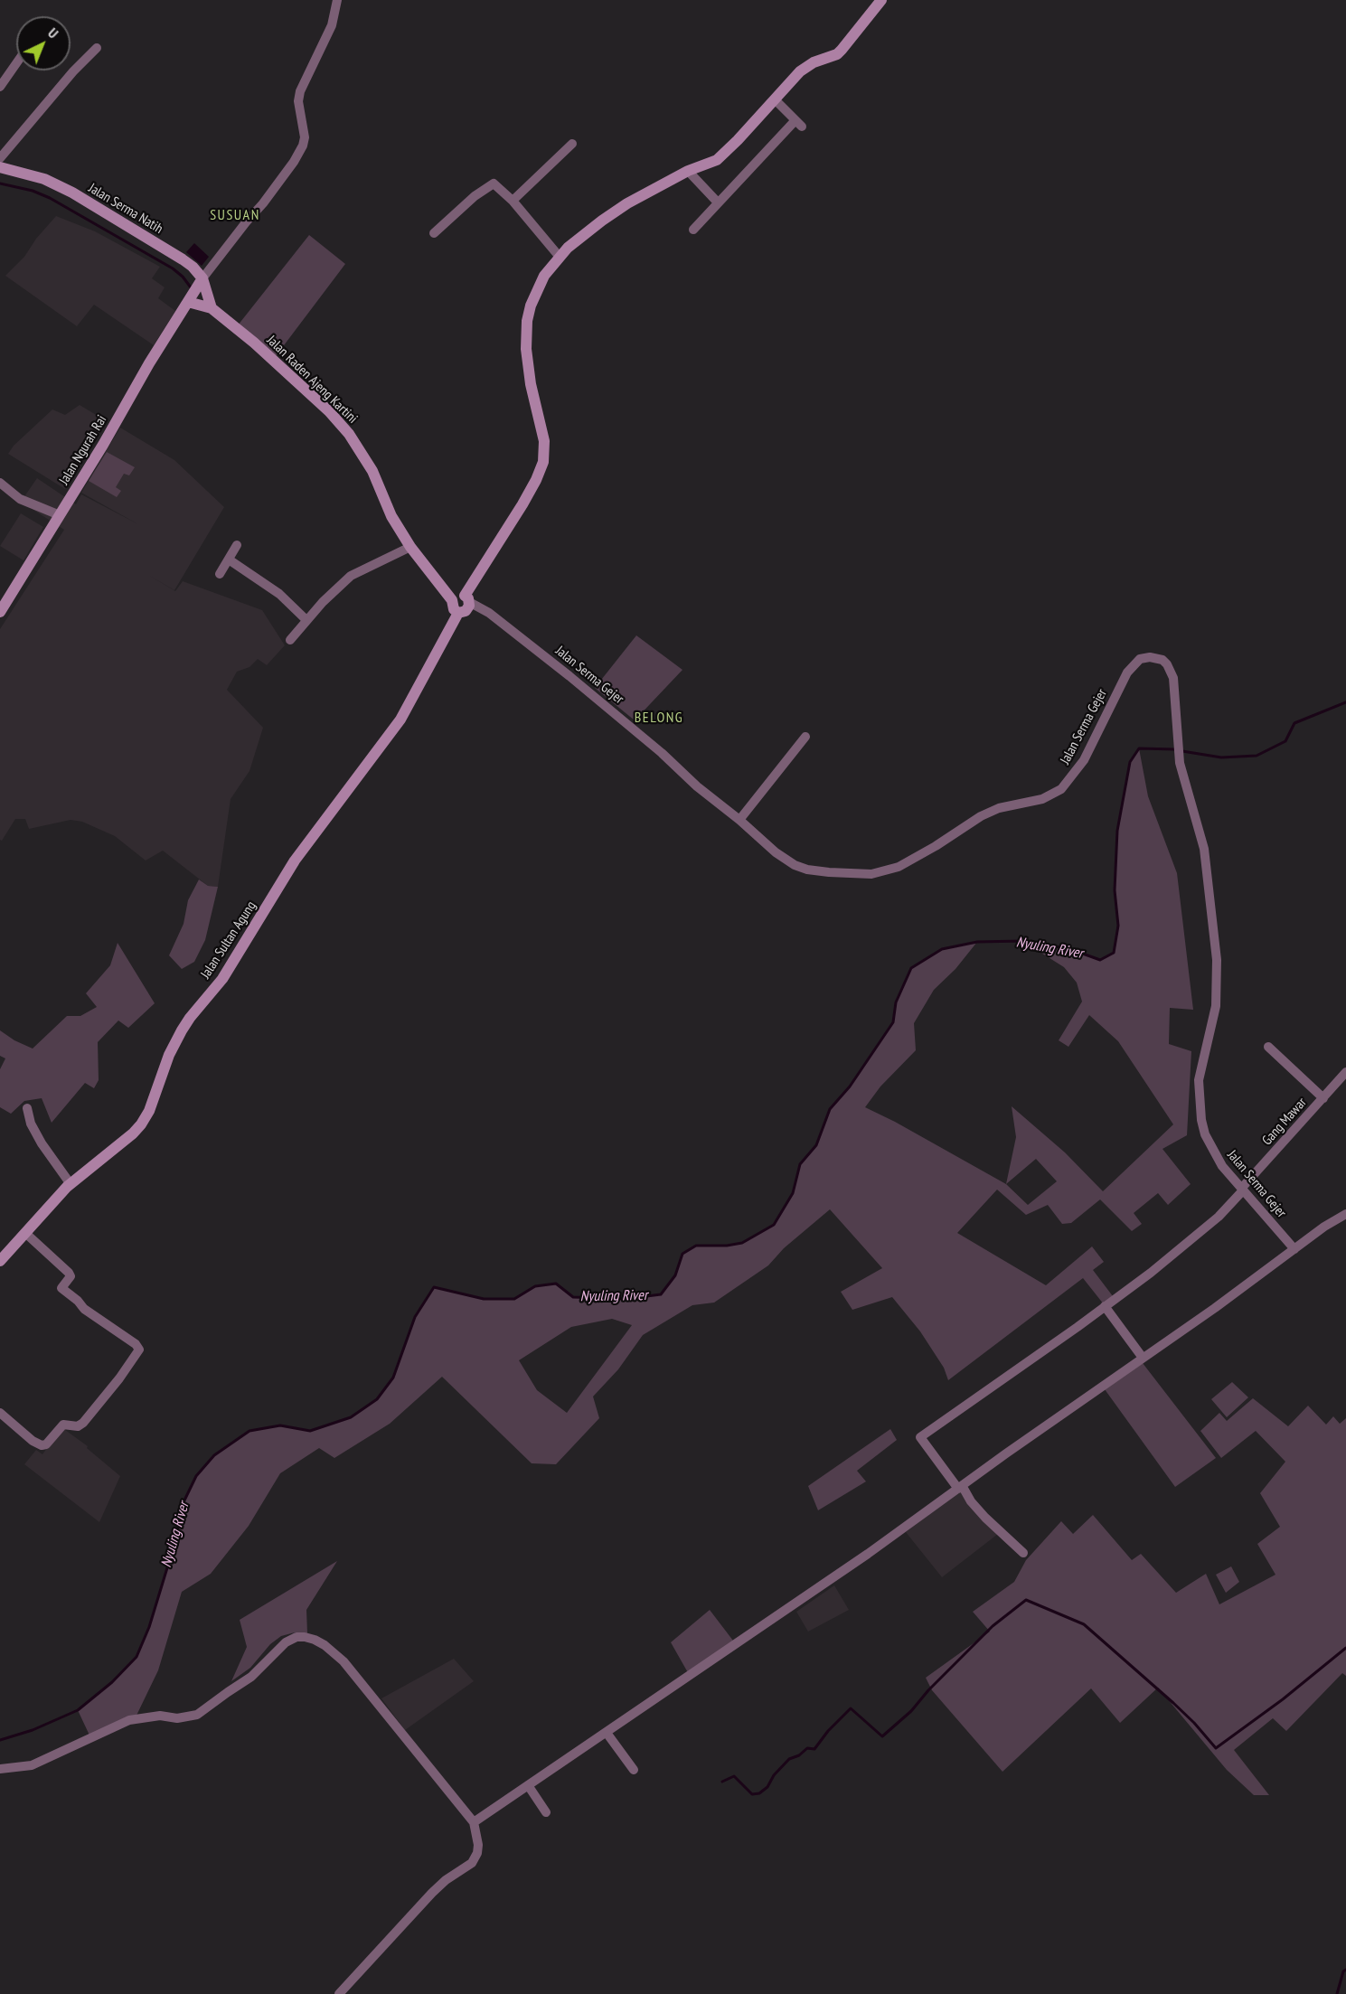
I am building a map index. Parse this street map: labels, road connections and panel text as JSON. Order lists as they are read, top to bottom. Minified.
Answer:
{"streets":{"street":["Jalan Serma Natih","Jalan Raden Ajeng Kartini","Jalan Ngurah Rai","Jalan Serma Gejer","Jalan Sultan Agung","Gang Mawar"]},"crossings":[["Jalan Raden Ajeng Kartini","Jalan Ngurah Rai"],["Jalan Raden Ajeng Kartini","Jalan Serma Gejer"],["Jalan Raden Ajeng Kartini","Jalan Sultan Agung"],["Jalan Serma Gejer","Jalan Sultan Agung"],["Jalan Serma Gejer","Gang Mawar"]],"districts":["SUSUAN","BELONG"],"water":["Nyuling River"],"north":"top right"}
